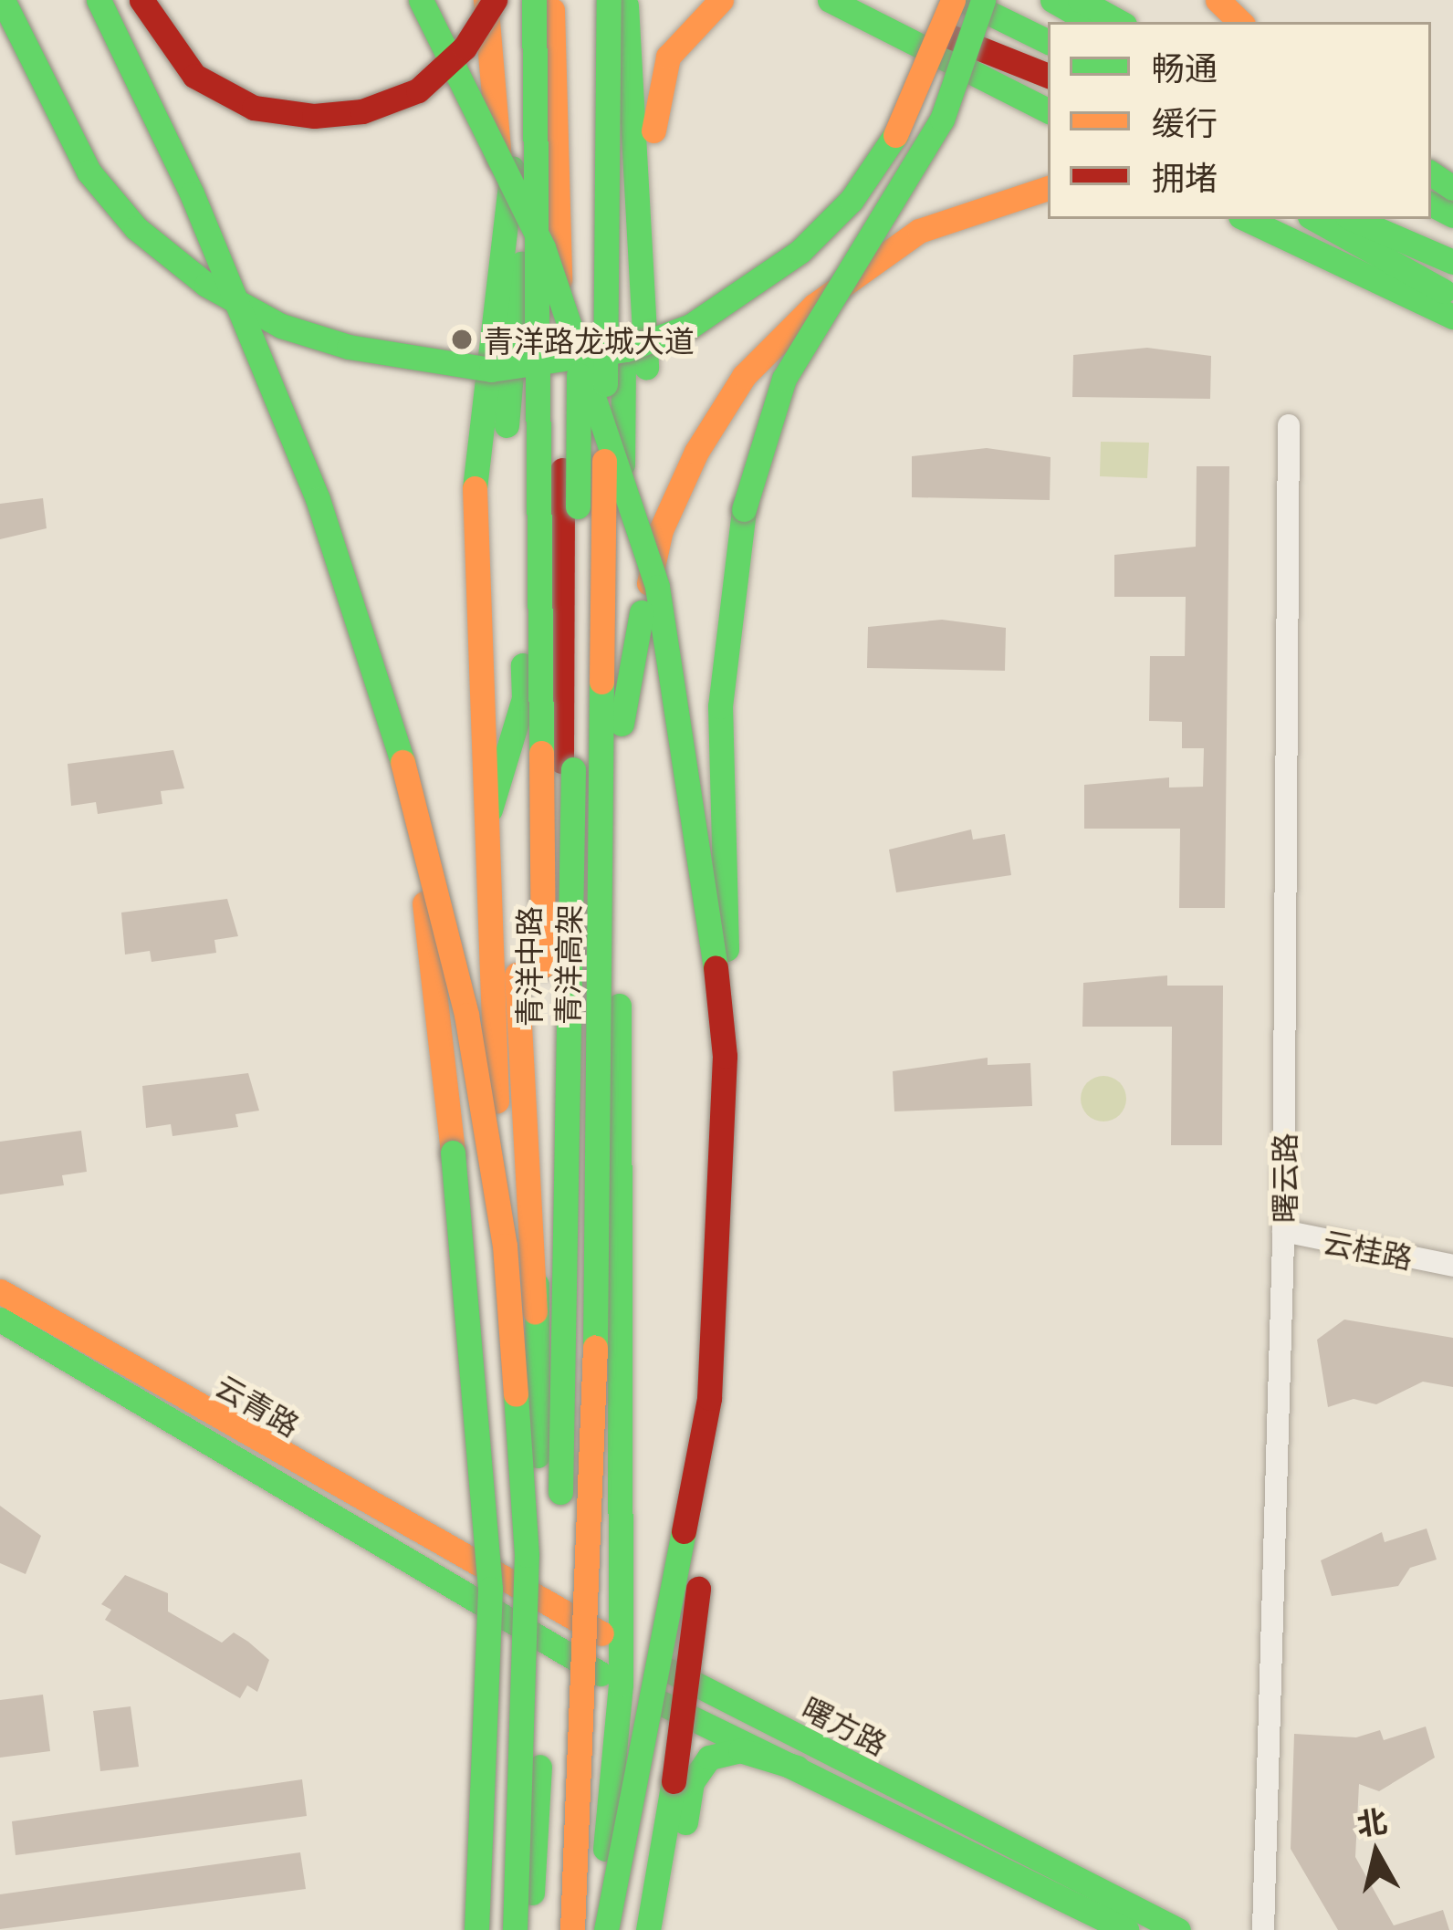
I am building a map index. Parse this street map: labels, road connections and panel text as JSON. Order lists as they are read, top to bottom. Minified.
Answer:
{"streets":{"main road":["青洋高架","青洋中路","云青路","曙方路"],"street":["曙云路","云桂路"]},"crossings":[["青洋中路","曙方路"],["曙云路","云桂路"],["云青路","曙方路"]],"places":["青洋路龙城大道"],"legend":["畅通","缓行","拥堵"],"north":"top"}
